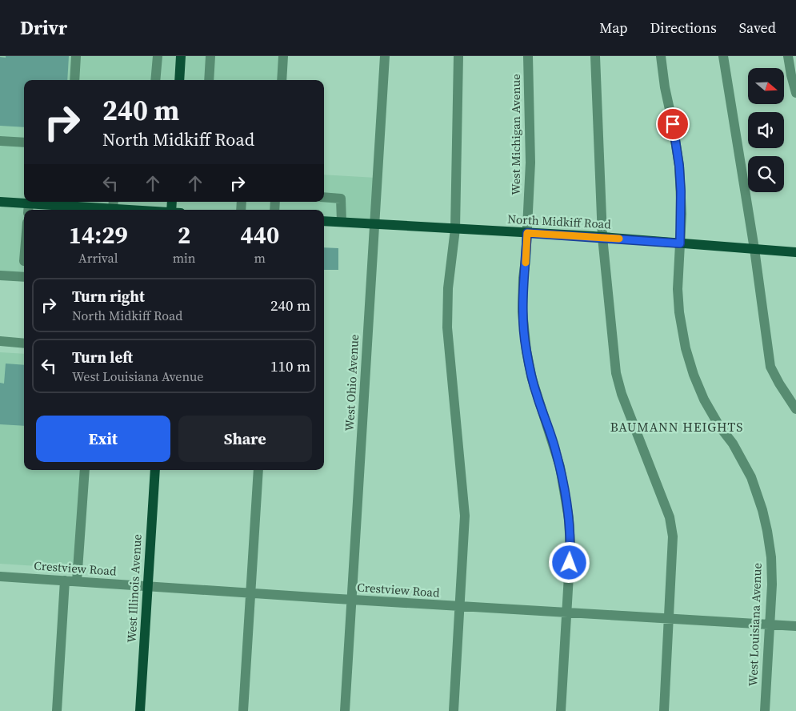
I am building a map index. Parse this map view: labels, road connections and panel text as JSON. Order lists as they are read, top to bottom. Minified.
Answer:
{"streets":{"main road":["North Midkiff Road","West Illinois Avenue"],"street":["West Michigan Avenue","West Ohio Avenue","Crestview Road","West Louisiana Avenue"]},"crossings":[["West Michigan Avenue","North Midkiff Road"],["West Michigan Avenue","Crestview Road"],["North Midkiff Road","West Ohio Avenue"],["North Midkiff Road","West Louisiana Avenue"],["West Ohio Avenue","Crestview Road"],["Crestview Road","West Illinois Avenue"],["Crestview Road","West Louisiana Avenue"]],"districts":["BAUMANN HEIGHTS"],"north":"right","page":{"header":"Drivr","nav":["Map","Directions","Saved"],"turn":["240 m","North Midkiff Road"],"eta":["14:29","Arrival","2","min","440","m"],"list":[{"name":"Turn right","note":"North Midkiff Road","value":"240 m"},{"name":"Turn left","note":"West Louisiana Avenue","value":"110 m"}],"buttons":["Exit","Share"]}}
